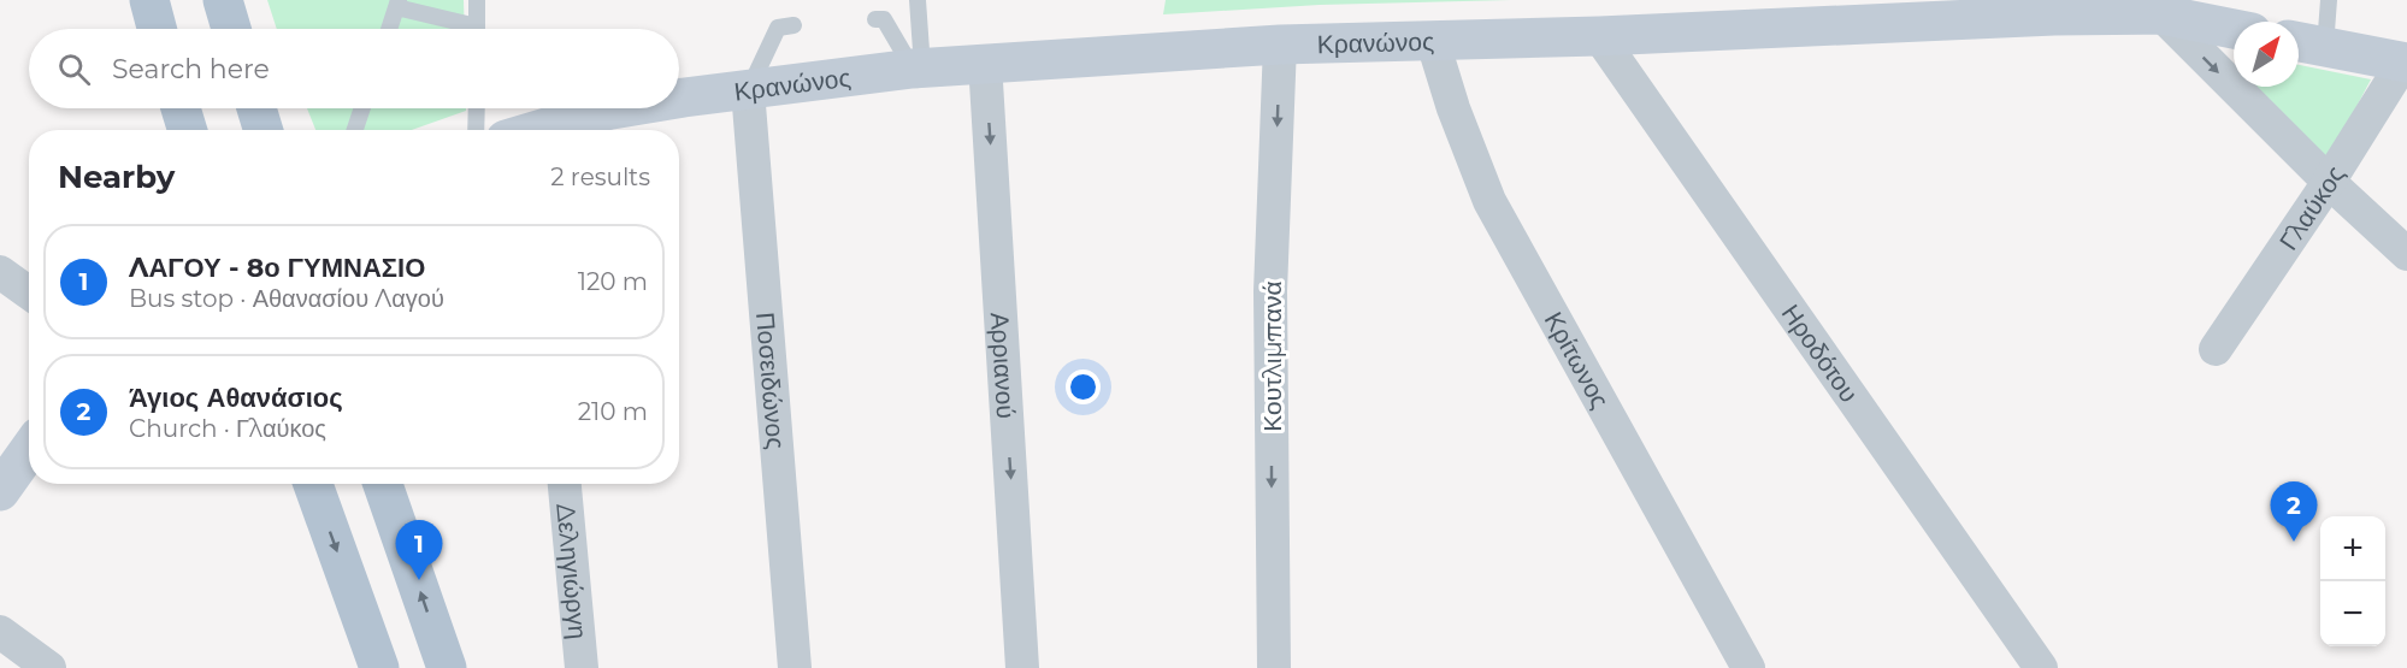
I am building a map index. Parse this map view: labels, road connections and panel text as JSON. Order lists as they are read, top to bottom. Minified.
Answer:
{"streets":{"street":["Κρανώνος","Γλαύκος","Ηροδότου","Κουτλιμπανά","Κρίτωνος","Αρριανού","Ποσειδώνος","Δεληγιώργη"]},"crossings":[["Κρανώνος","Ηροδότου"],["Κρανώνος","Κουτλιμπανά"],["Κρανώνος","Κρίτωνος"],["Κρανώνος","Αρριανού"],["Κρανώνος","Ποσειδώνος"]],"one_way":["Κουτλιμπανά","Αρριανού"],"north":"top right","page":{"search":"Search here","heading":["Nearby","2 results"],"list":[{"mark":"1","name":"ΛΑΓΟΥ - 8ο ΓΥΜΝΑΣΙΟ","note":"Bus stop · Αθανασίου Λαγού","value":"120 m"},{"mark":"2","name":"Άγιος Αθανάσιος","note":"Church · Γλαύκος","value":"210 m"}],"pins":["2","1"],"map_buttons":["+","−"]}}
